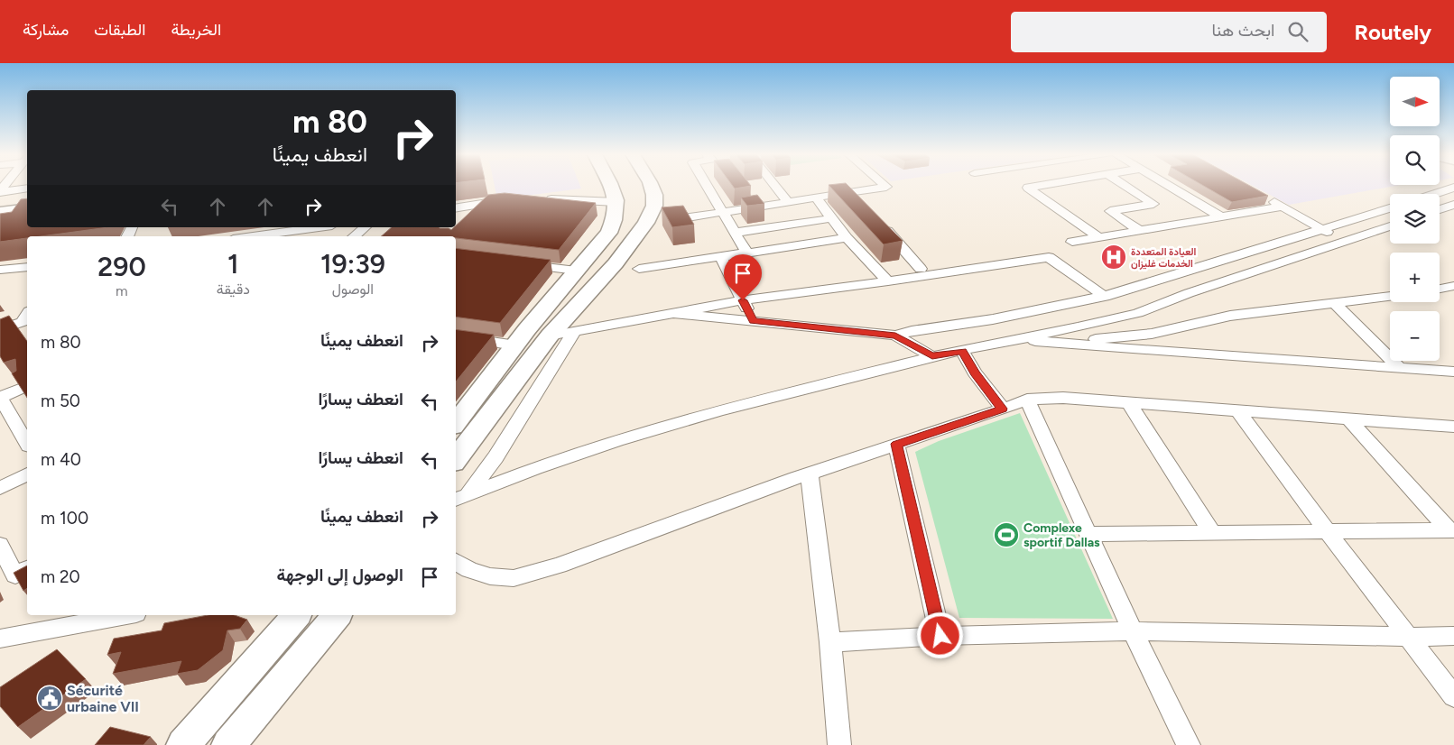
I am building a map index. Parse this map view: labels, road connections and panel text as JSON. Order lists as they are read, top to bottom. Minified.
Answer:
{"places":{"hospital":["العيادة المتعددة الخدمات غليزان"],"sports":["Complexe sportif Dallas"],"public building":["Sécurité urbaine VII"]},"north":"right","page":{"header":"Routely","search":"ابحث هنا","nav":["الخريطة","الطبقات","مشاركة"],"map_buttons":["+","−"],"turn":["80 m","انعطف يمينًا"],"eta":["19:39","الوصول","1","دقيقة","290","m"],"list":[{"name":"انعطف يمينًا","value":"80 m"},{"name":"انعطف يسارًا","value":"50 m"},{"name":"انعطف يسارًا","value":"40 m"},{"name":"انعطف يمينًا","value":"100 m"},{"name":"الوصول إلى الوجهة","value":"20 m"}]}}
